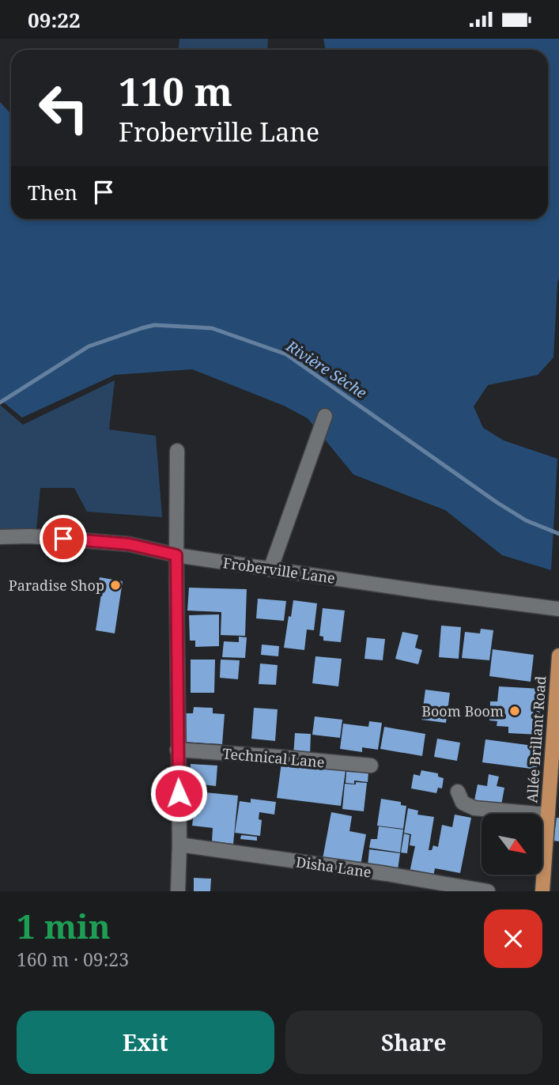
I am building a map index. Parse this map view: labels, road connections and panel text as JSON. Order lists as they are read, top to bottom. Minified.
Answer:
{"streets":{"main road":["Allée Brillant Road"],"street":["Froberville Lane","Technical Lane","Disha Lane"]},"water":["Rivière Sèche"],"places":["Paradise Shop","Boom Boom"],"north":"bottom right","page":{"status":"09:22","turn":["110 m","Froberville Lane"],"then":"Then","heading":["1 min","160 m · 09:23"],"buttons":["Exit","Share"]}}
